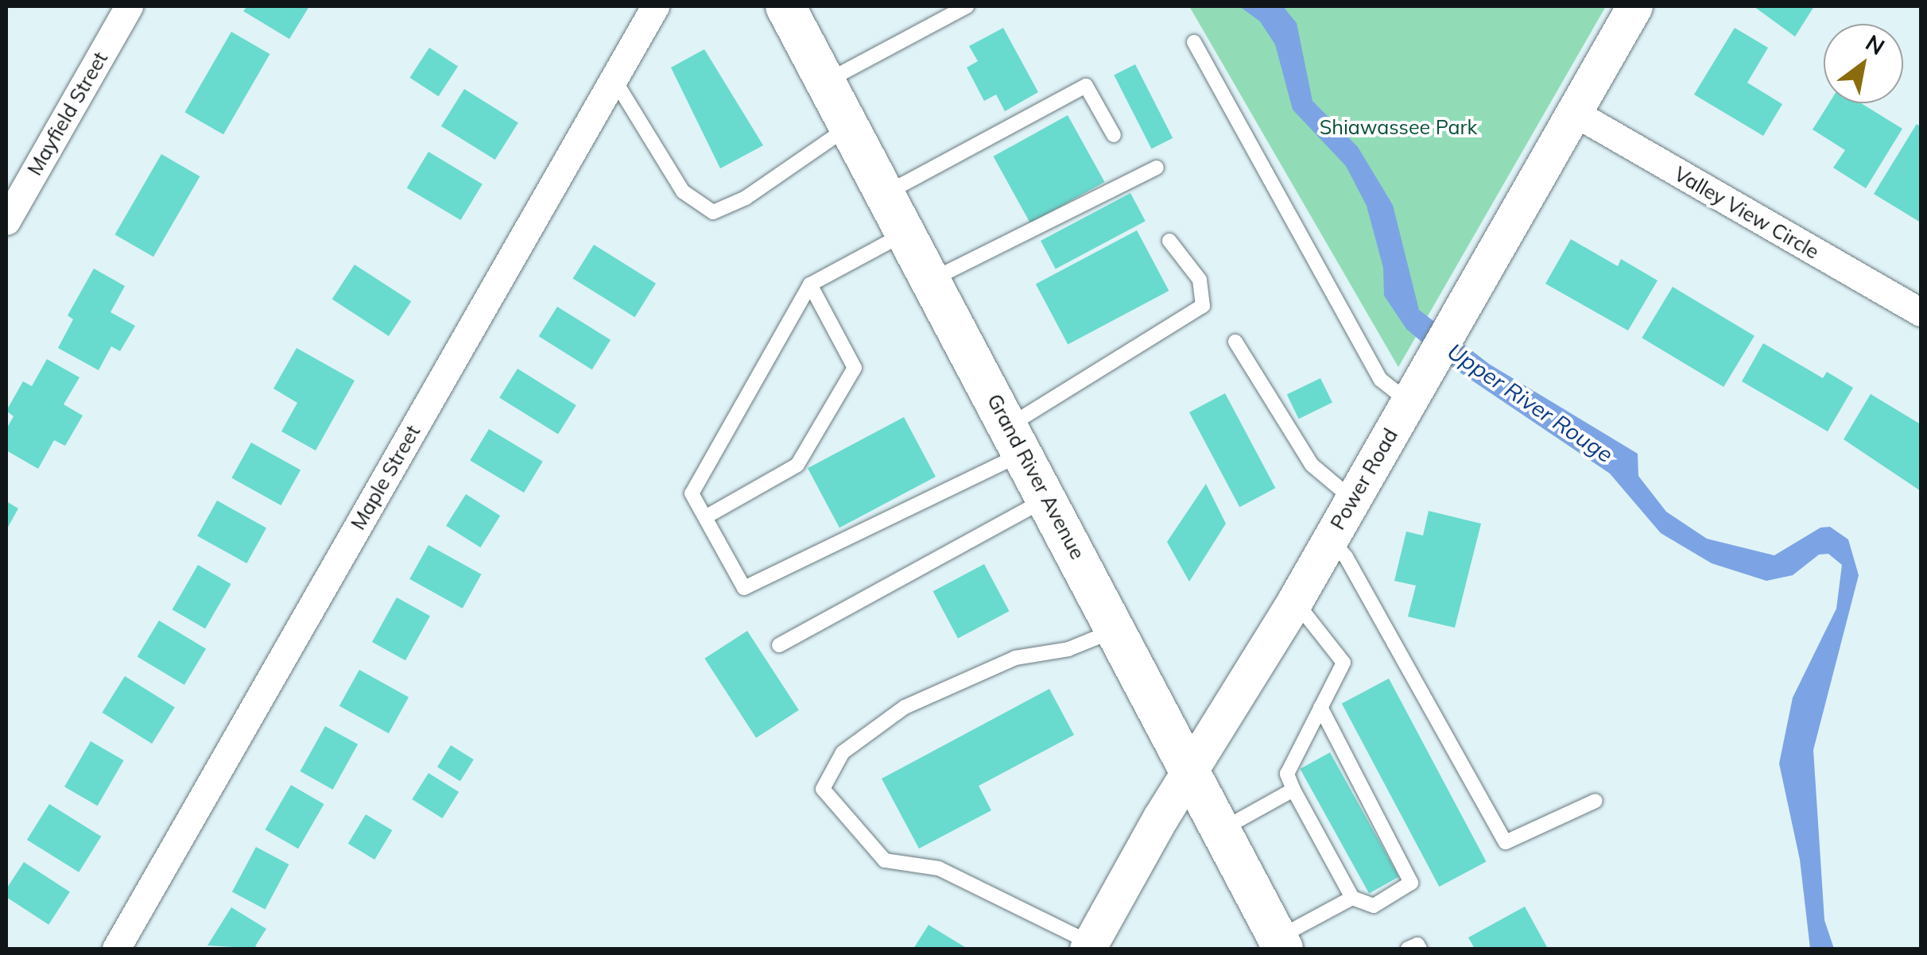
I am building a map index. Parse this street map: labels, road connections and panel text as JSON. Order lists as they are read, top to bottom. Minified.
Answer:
{"streets":{"main road":["Grand River Avenue"],"street":["Mayfield Street","Valley View Circle","Maple Street","Power Road"]},"crossings":[["Valley View Circle","Power Road"],["Grand River Avenue","Power Road"]],"water":["Upper River Rouge"],"parks":["Shiawassee Park"],"north":"top right"}
